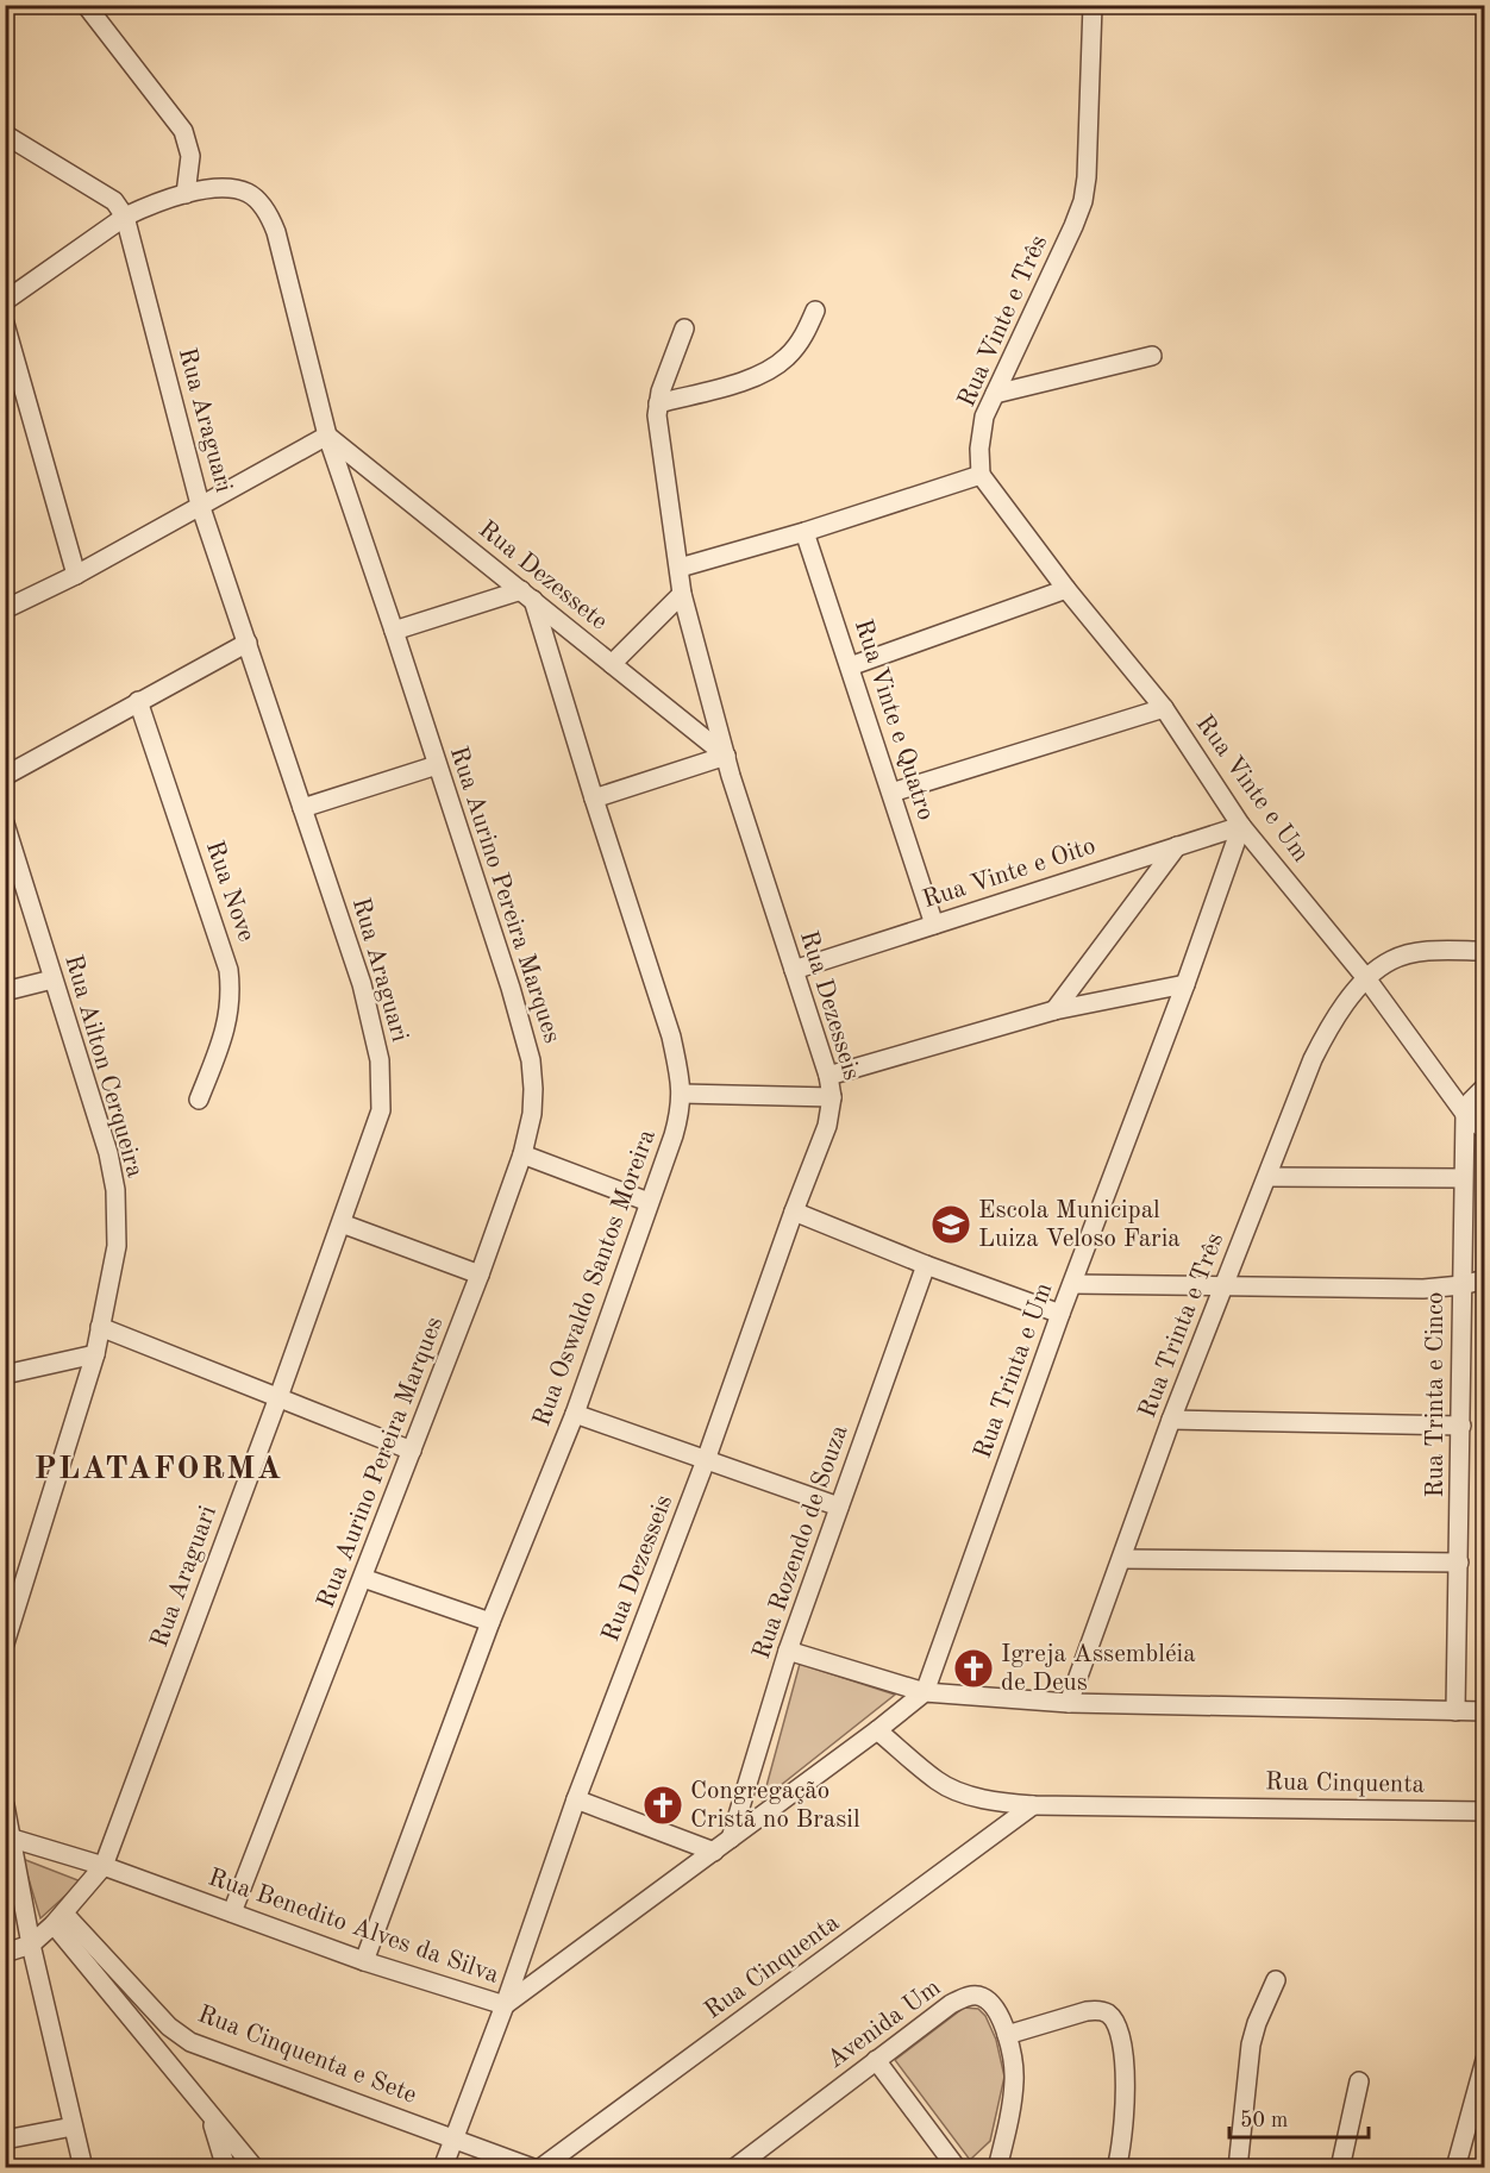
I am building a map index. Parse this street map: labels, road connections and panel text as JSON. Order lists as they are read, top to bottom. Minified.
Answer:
{"streets":{"street":["Rua Vinte e Três","Rua Araguari","Rua Dezessete","Rua Vinte e Quatro","Rua Vinte e Um","Rua Vinte e Oito","Rua Nove","Rua Aurino Pereira Marques","Rua Dezesseis","Rua Ailton Cerqueira","Rua Oswaldo Santos Moreira","Rua Trinta e Três","Rua Trinta e Um","Rua Trinta e Cinco","Rua Rozendo de Souza","Rua Cinquenta","Rua Benedito Alves da Silva","Avenida Um","Rua Cinquenta e Sete"]},"crossings":[["Rua Vinte e Três","Rua Vinte e Um"],["Rua Araguari","Rua Benedito Alves da Silva"],["Rua Araguari","Rua Cinquenta e Sete"],["Rua Dezessete","Rua Aurino Pereira Marques"],["Rua Dezessete","Rua Dezesseis"],["Rua Dezessete","Rua Oswaldo Santos Moreira"],["Rua Vinte e Quatro","Rua Vinte e Oito"],["Rua Vinte e Um","Rua Vinte e Oito"],["Rua Vinte e Um","Rua Trinta e Três"],["Rua Vinte e Um","Rua Trinta e Um"],["Rua Vinte e Um","Rua Trinta e Cinco"],["Rua Vinte e Oito","Rua Dezesseis"],["Rua Vinte e Oito","Rua Trinta e Um"],["Rua Aurino Pereira Marques","Rua Benedito Alves da Silva"],["Rua Dezesseis","Rua Benedito Alves da Silva"],["Rua Dezesseis","Rua Cinquenta e Sete"],["Rua Oswaldo Santos Moreira","Rua Benedito Alves da Silva"],["Rua Trinta e Um","Rua Benedito Alves da Silva"],["Rua Rozendo de Souza","Rua Benedito Alves da Silva"],["Rua Cinquenta","Rua Benedito Alves da Silva"]],"districts":["PLATAFORMA"],"places":{"school or university":["Escola Municipal Luiza Veloso Faria"],"church":["Igreja Assembléia de Deus","Congregação Cristã no Brasil"]},"scale_bar":"50 m"}
